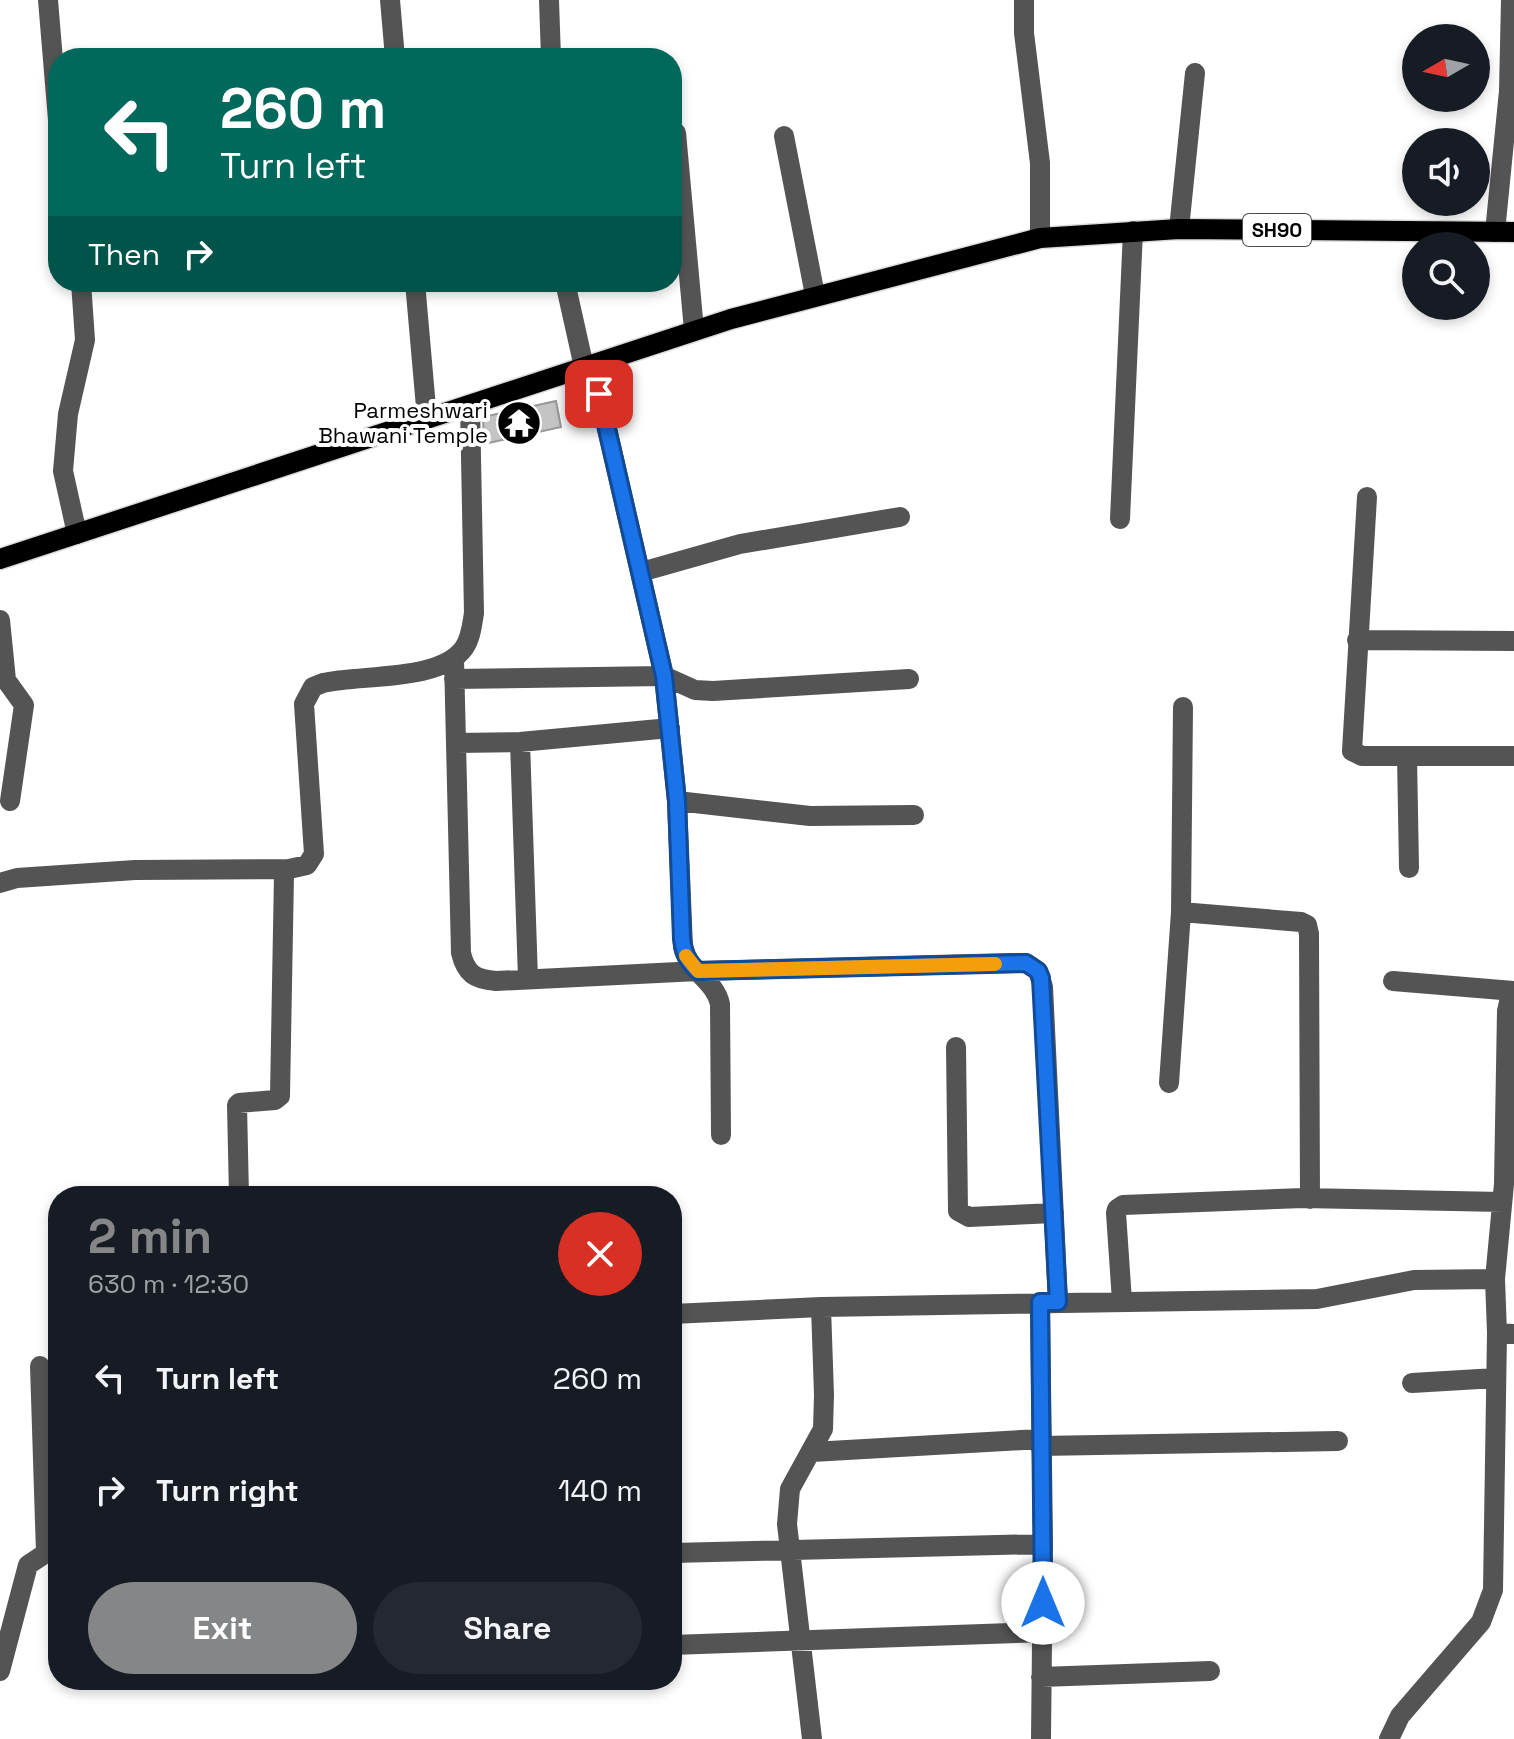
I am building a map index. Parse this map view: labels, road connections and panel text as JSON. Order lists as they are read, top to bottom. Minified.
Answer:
{"streets":{"main road":["SH90"]},"places":{"temple":["Parmeshwari Bhawani Temple"]},"north":"left","page":{"turn":["260 m","Turn left"],"then":"Then","heading":["2 min","630 m · 12:30"],"list":[{"name":"Turn left","value":"260 m"},{"name":"Turn right","value":"140 m"}],"buttons":["Exit","Share"]}}
